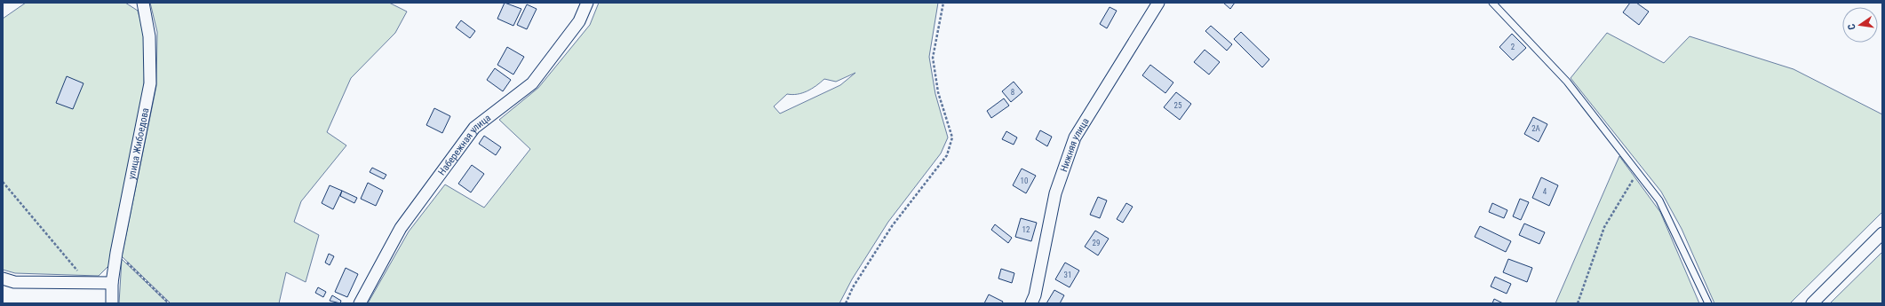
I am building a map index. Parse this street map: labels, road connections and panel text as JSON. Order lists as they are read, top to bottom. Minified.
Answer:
{"streets":{"street":["улица Жибоедова","Набережная улица","Нижняя улица"]},"house_numbers":["2","8","25","2А","10","4","12","29","31"],"north":"left"}
